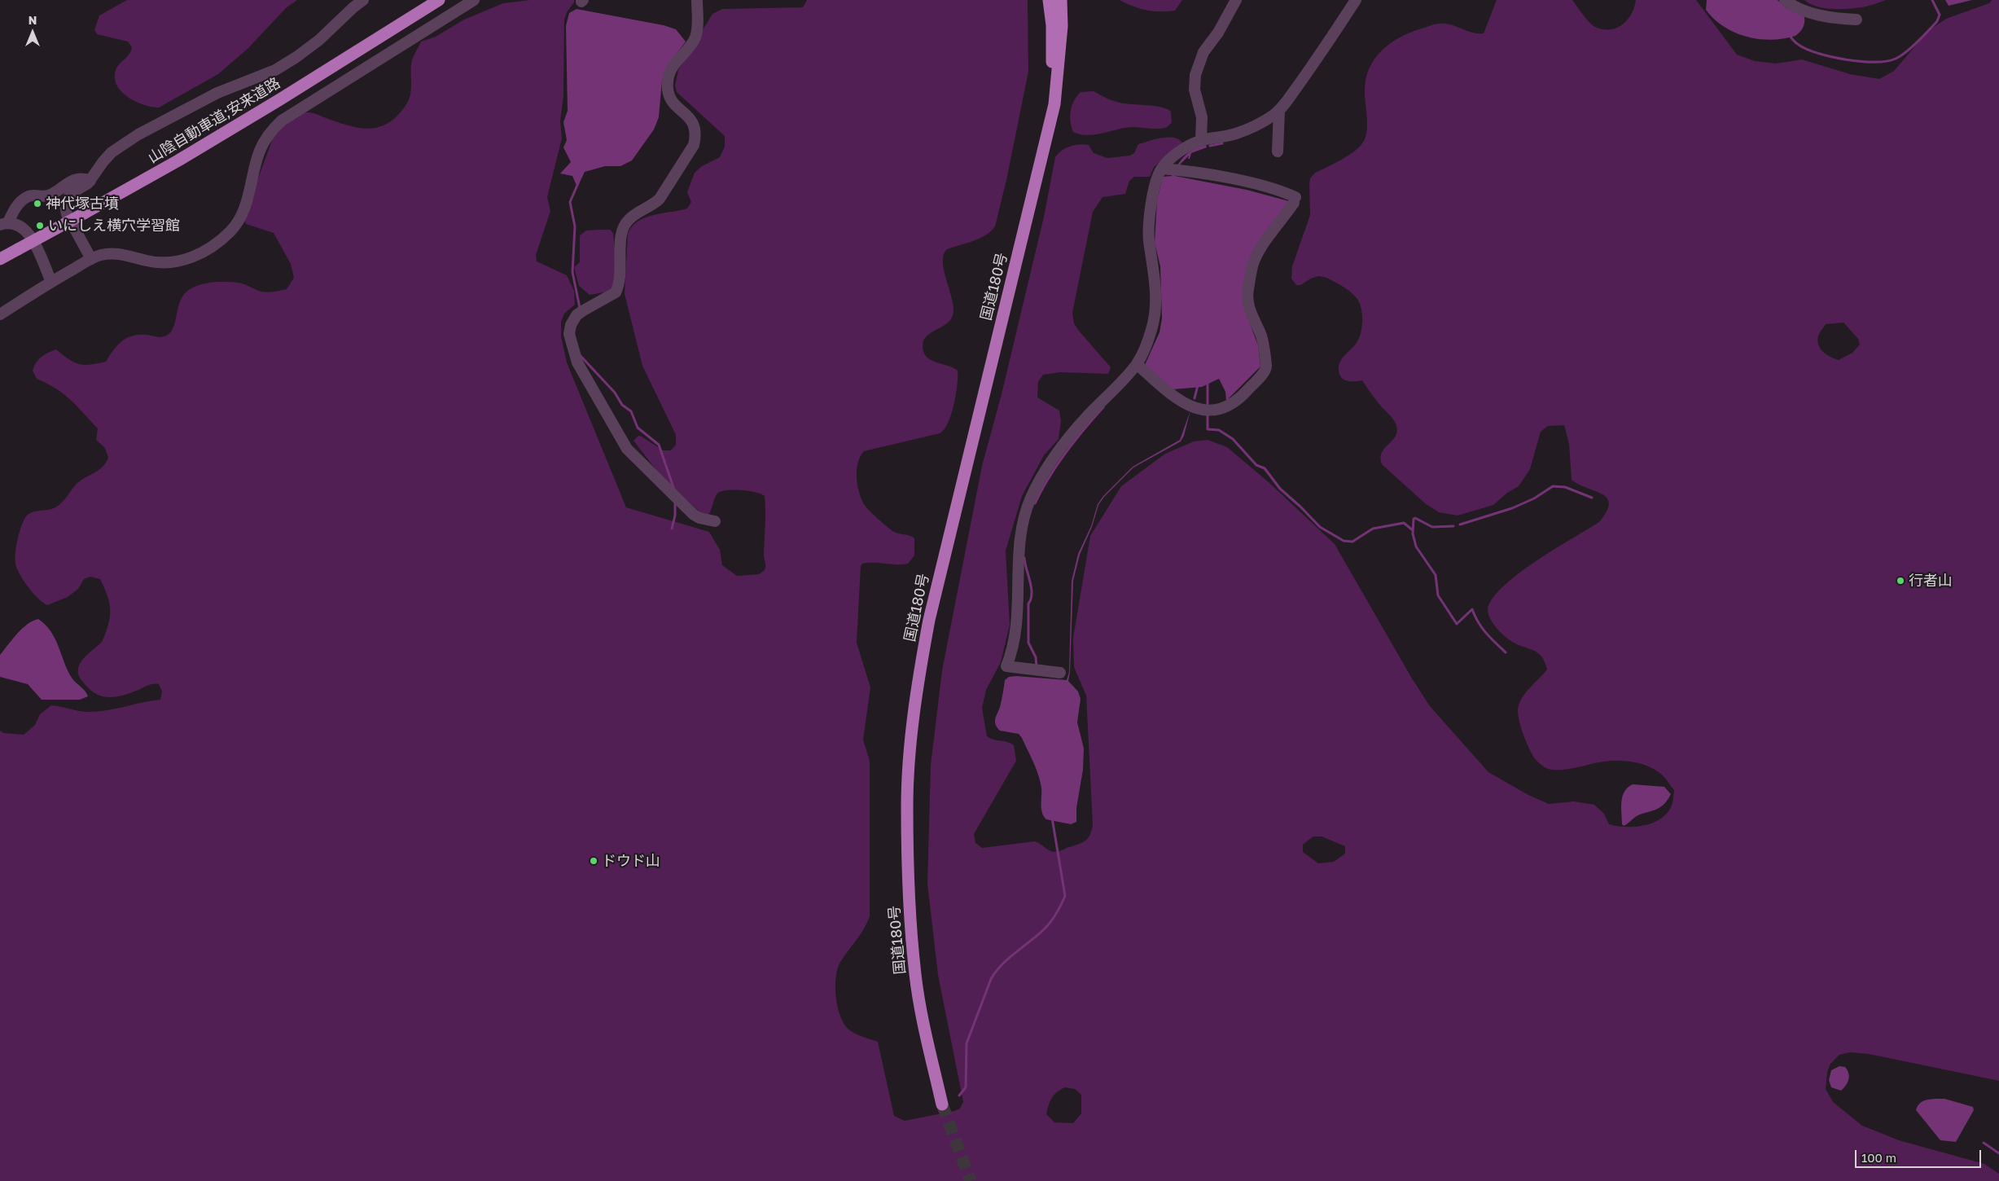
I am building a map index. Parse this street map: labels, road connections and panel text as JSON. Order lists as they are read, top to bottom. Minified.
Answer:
{"streets":{"highway":["山陰自動車道;安来道路","国道180号"]},"places":["神代塚古墳","いにしえ横穴学習館","行者山","ドウド山"],"scale_bar":"100 m","north":"top"}
